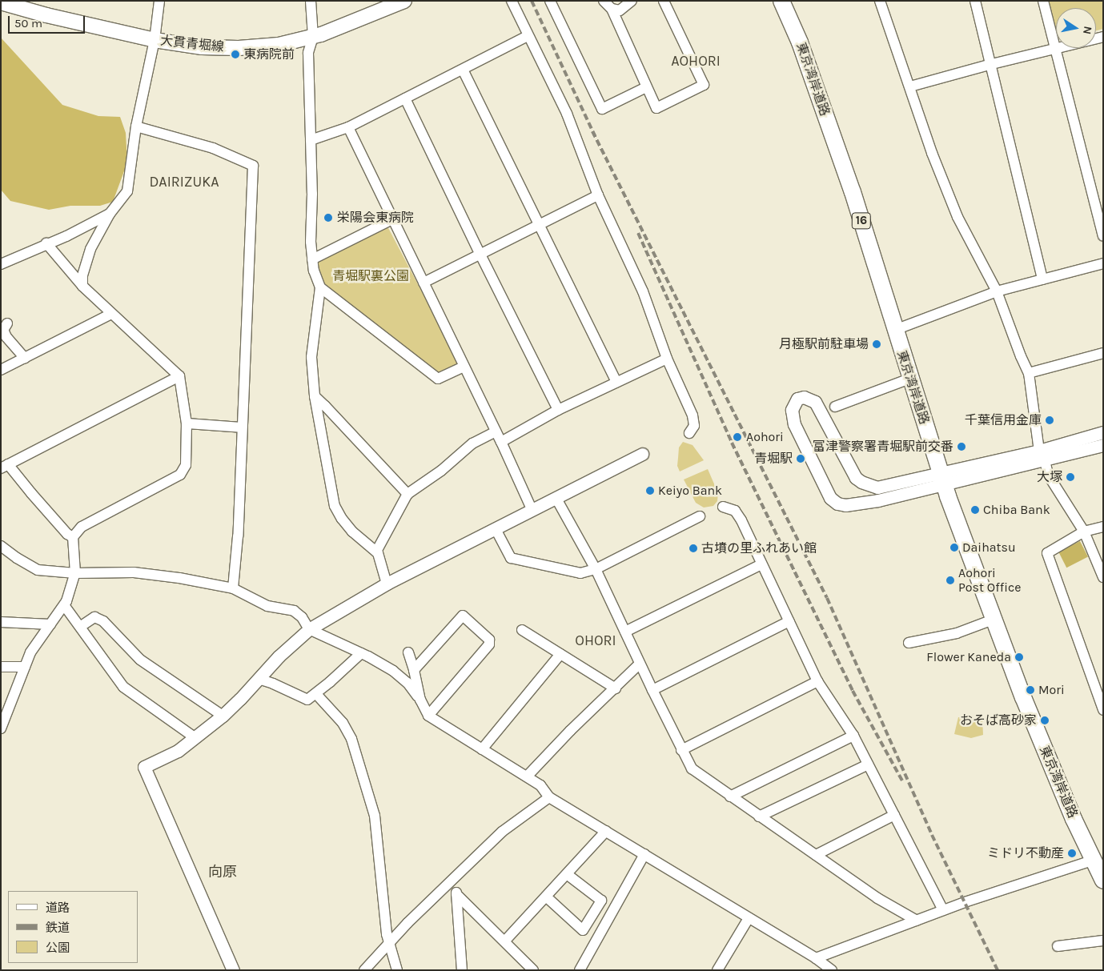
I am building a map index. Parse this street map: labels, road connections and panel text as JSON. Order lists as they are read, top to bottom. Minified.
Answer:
{"streets":{"highway":["東京湾岸道路","16"],"main road":["大貫青堀線"]},"districts":["AOHORI","DAIRIZUKA","OHORI","向原"],"parks":["青堀駅裏公園"],"places":["東病院前","栄陽会東病院","月極駅前駐車場","千葉信用金庫","Aohori","富津警察署青堀駅前交番","青堀駅","大塚","Keiyo Bank","Chiba Bank","Daihatsu","古墳の里ふれあい館","Aohori Post Office","Flower Kaneda","Mori","おそば高砂家","ミドリ不動産"],"legend":["道路","鉄道","公園"],"scale_bar":"50 m","north":"right"}
